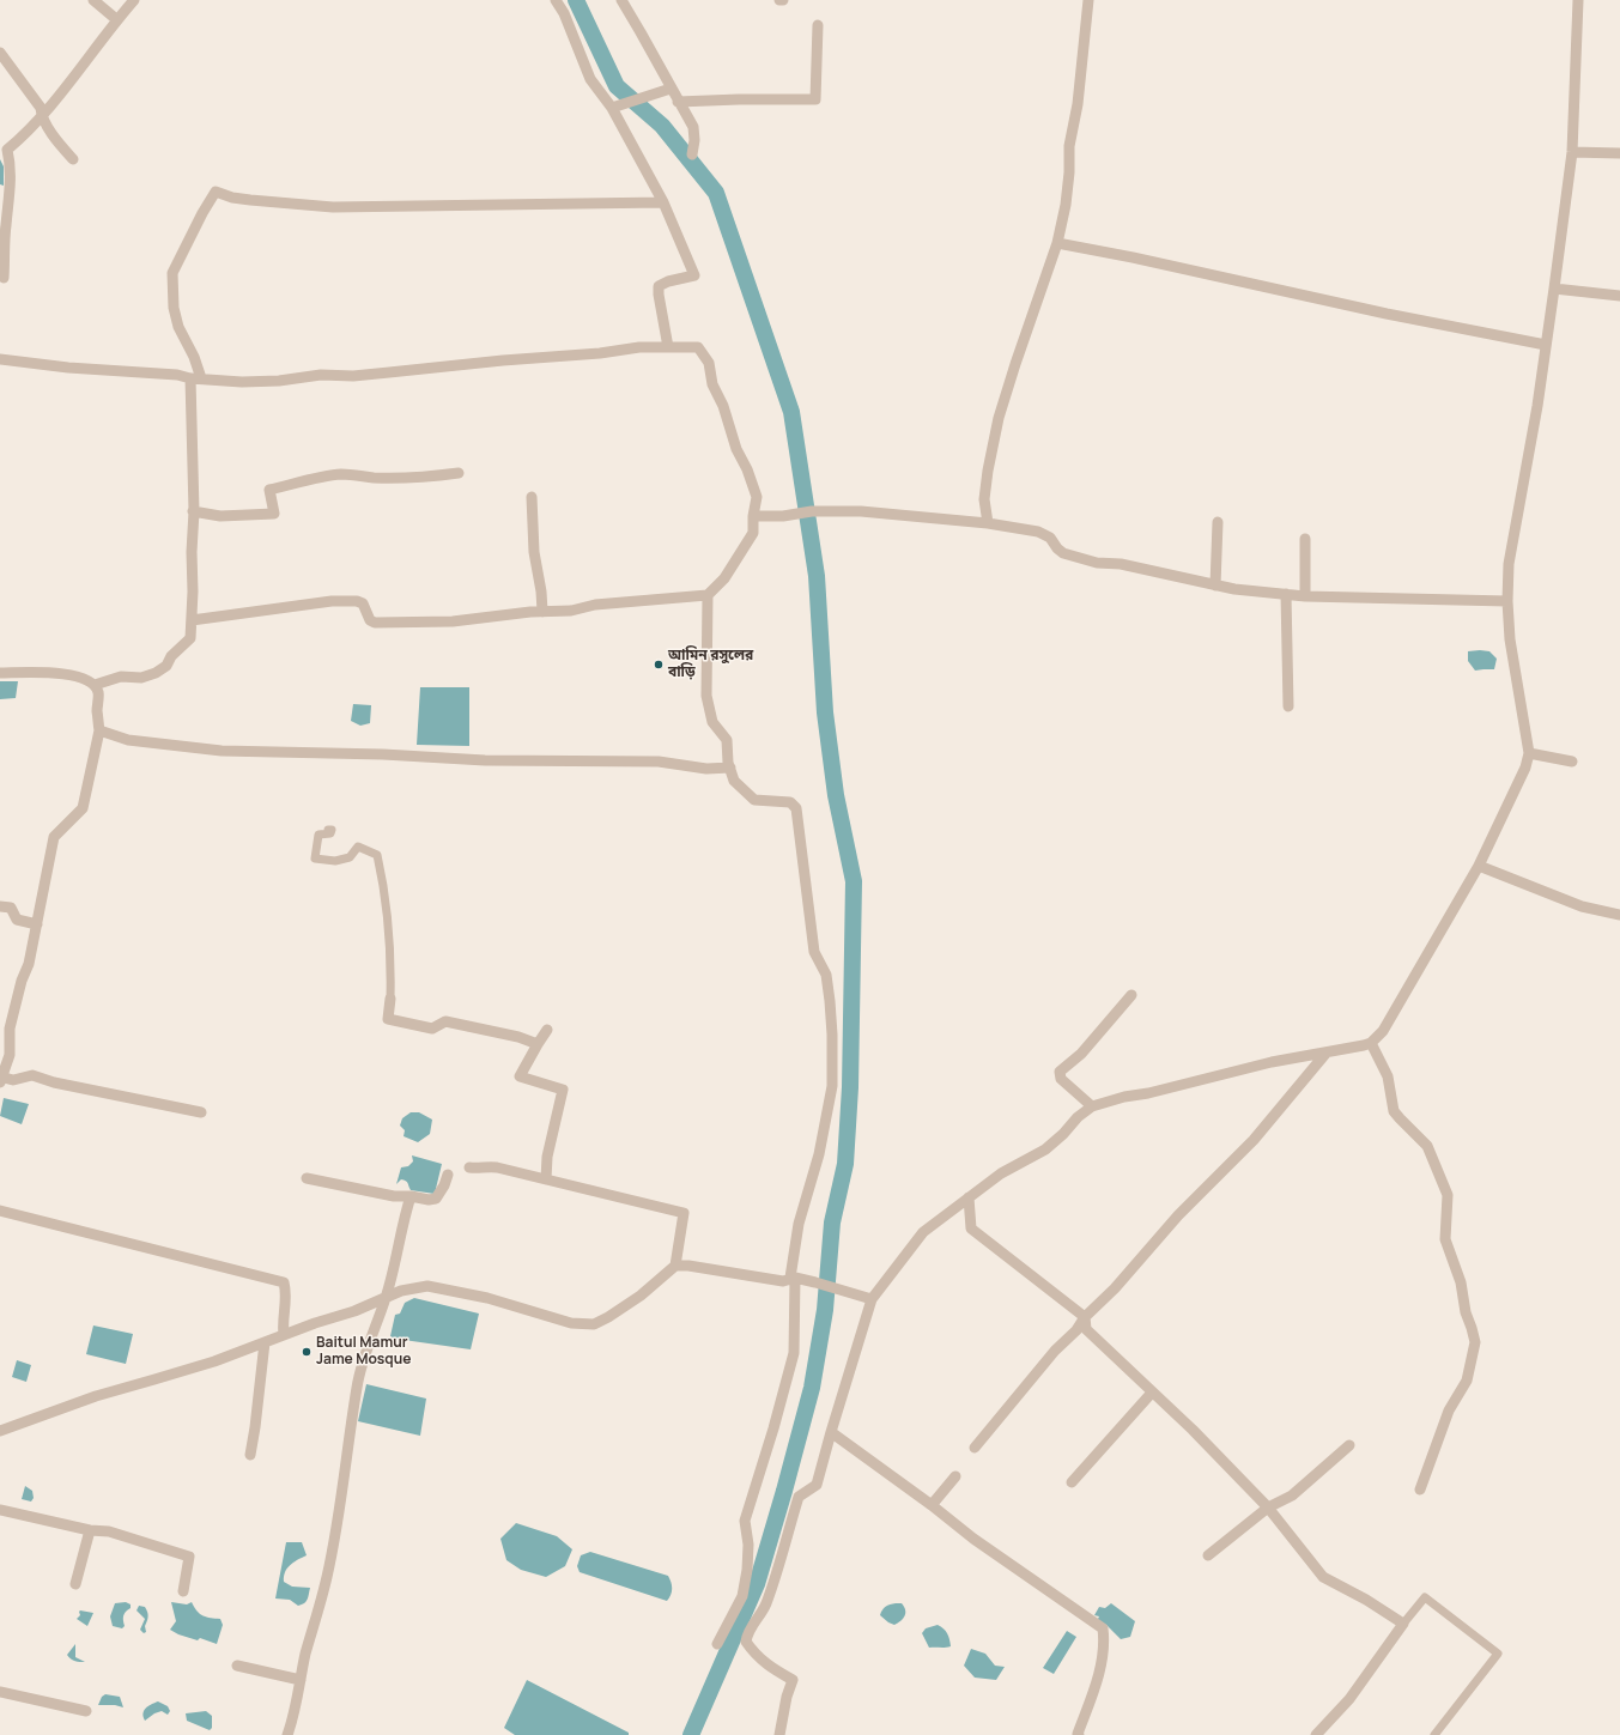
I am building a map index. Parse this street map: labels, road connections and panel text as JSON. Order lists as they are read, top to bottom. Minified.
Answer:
{"places":["আমিন রসুলের বাড়ি","Baitul Mamur Jame Mosque"]}
